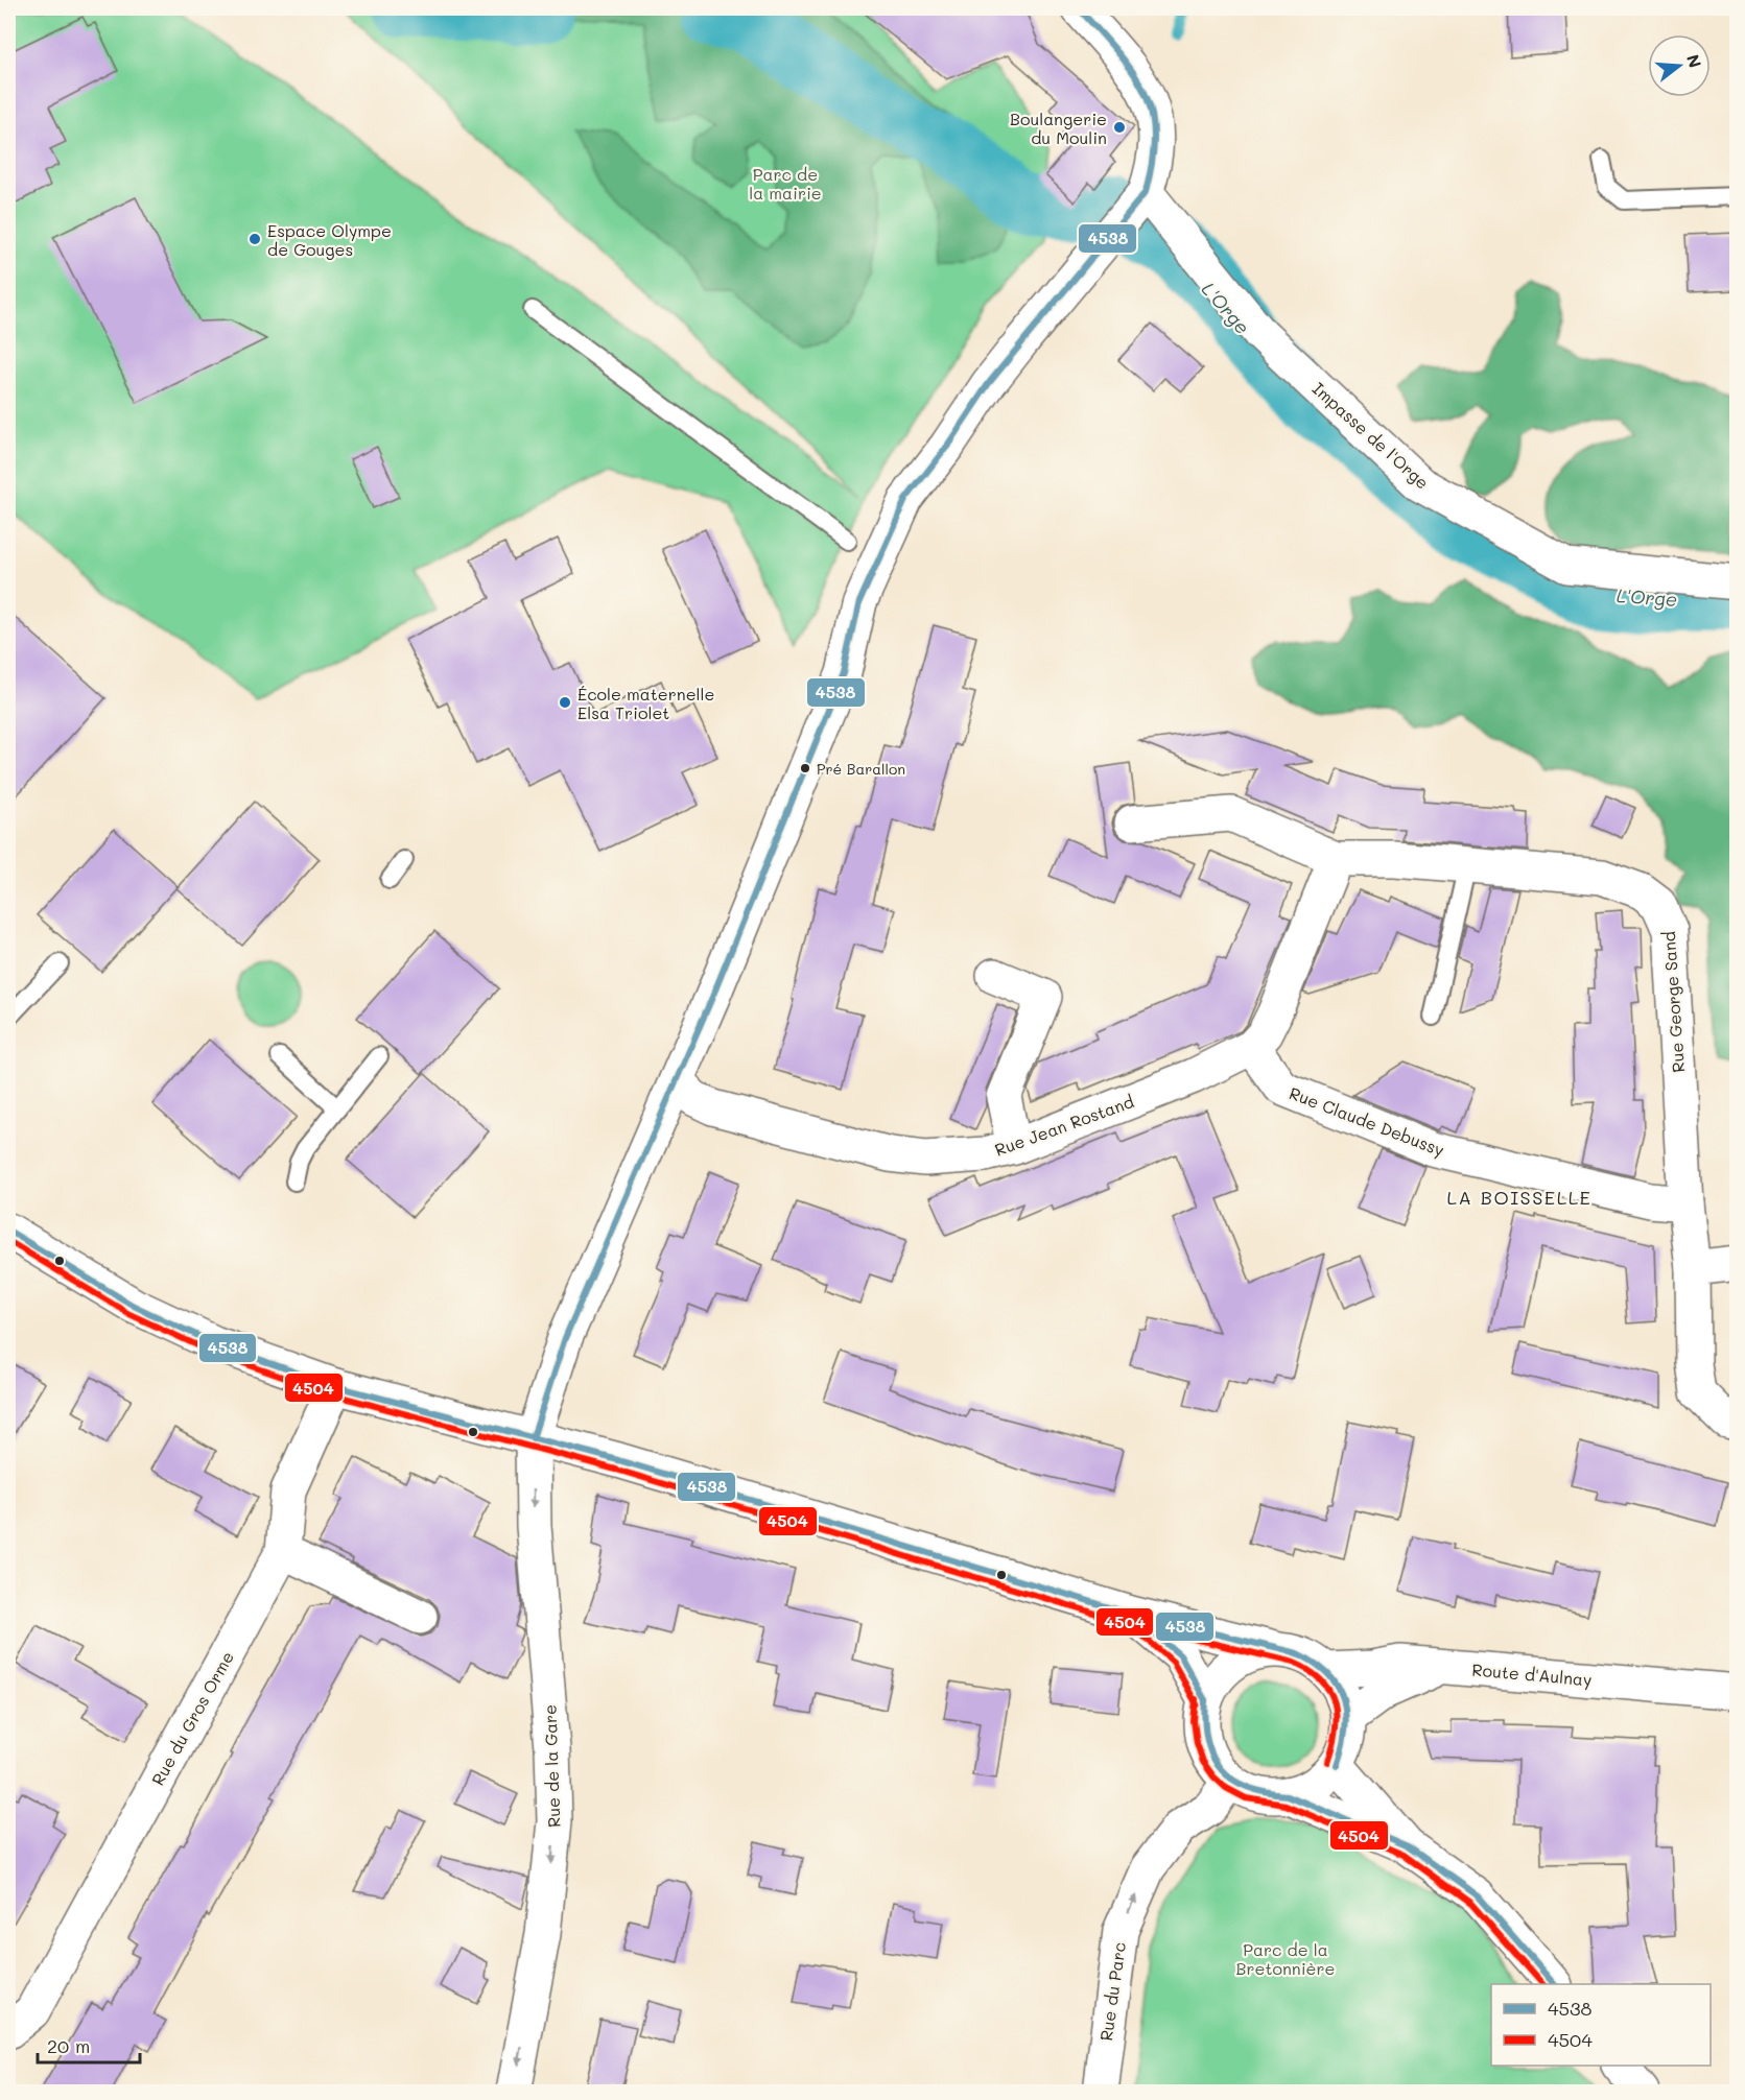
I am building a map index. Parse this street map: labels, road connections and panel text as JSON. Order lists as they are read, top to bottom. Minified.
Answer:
{"streets":{"street":["Impasse de l'Orge","Rue George Sand","Rue Claude Debussy","Rue Jean Rostand","Route d'Aulnay","Rue du Gros Orme","Rue de la Gare","Rue du Parc"]},"crossings":[["Impasse de l'Orge","Rue de la Gare"],["Rue George Sand","Rue Claude Debussy"],["Rue Claude Debussy","Rue Jean Rostand"],["Rue Jean Rostand","Rue de la Gare"],["Route d'Aulnay","Rue du Parc"]],"one_way":["Rue du Parc"],"districts":["LA BOISSELLE"],"water":["L'Orge"],"parks":["Parc de la mairie","Parc de la Bretonnière"],"places":["Boulangerie du Moulin","Espace Olympe de Gouges","École maternelle Elsa Triolet","Pré Barallon"],"lines":["transit line 4538","transit line 4504"],"legend":["4538","4504"],"scale_bar":"20 m","north":"right"}
